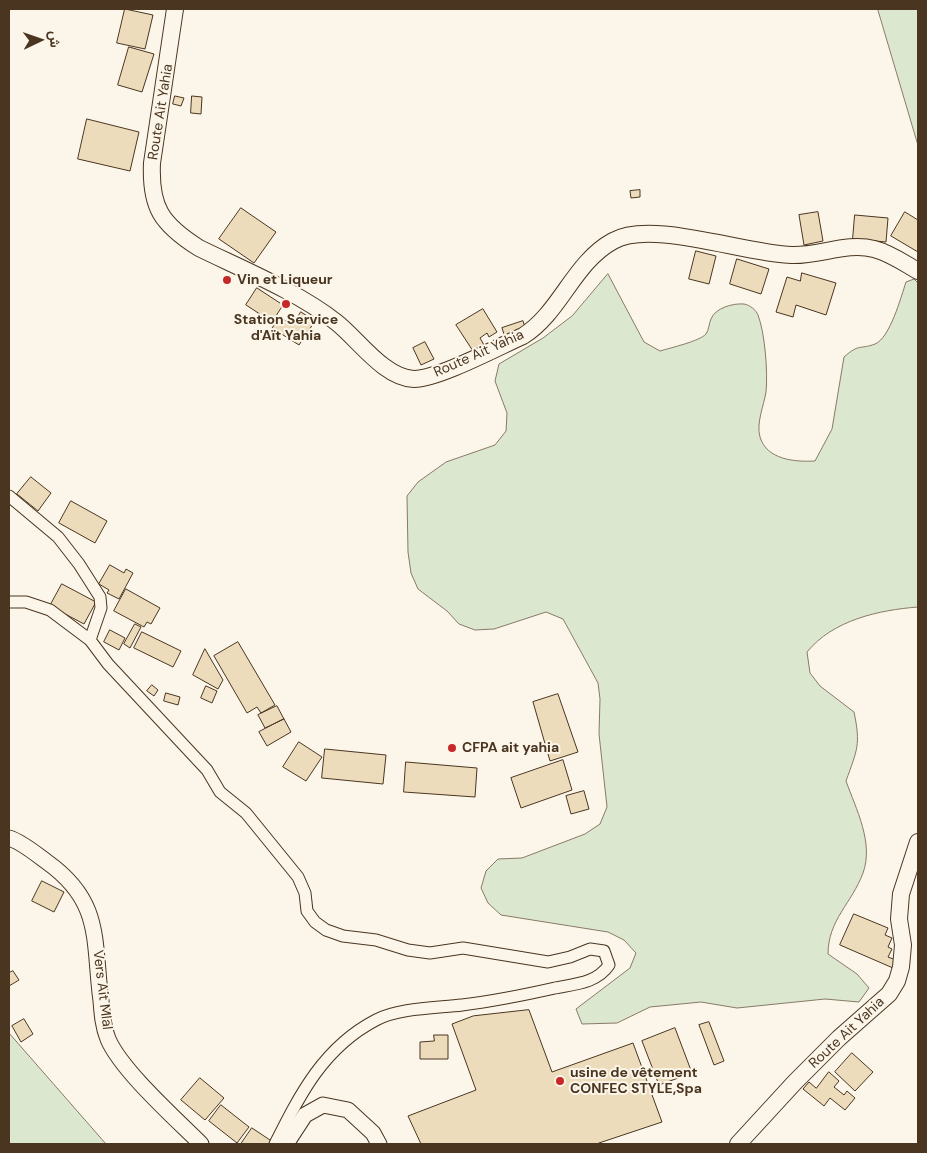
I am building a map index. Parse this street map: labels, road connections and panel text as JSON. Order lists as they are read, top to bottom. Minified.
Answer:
{"streets":{"main road":["Route Ait Yahia"],"street":["Vers Ait Mlal"]},"places":["Vin et Liqueur","Station Service d'Aït Yahia","CFPA ait yahia","usine de vêtement CONFEC STYLE,Spa"],"north":"right"}
